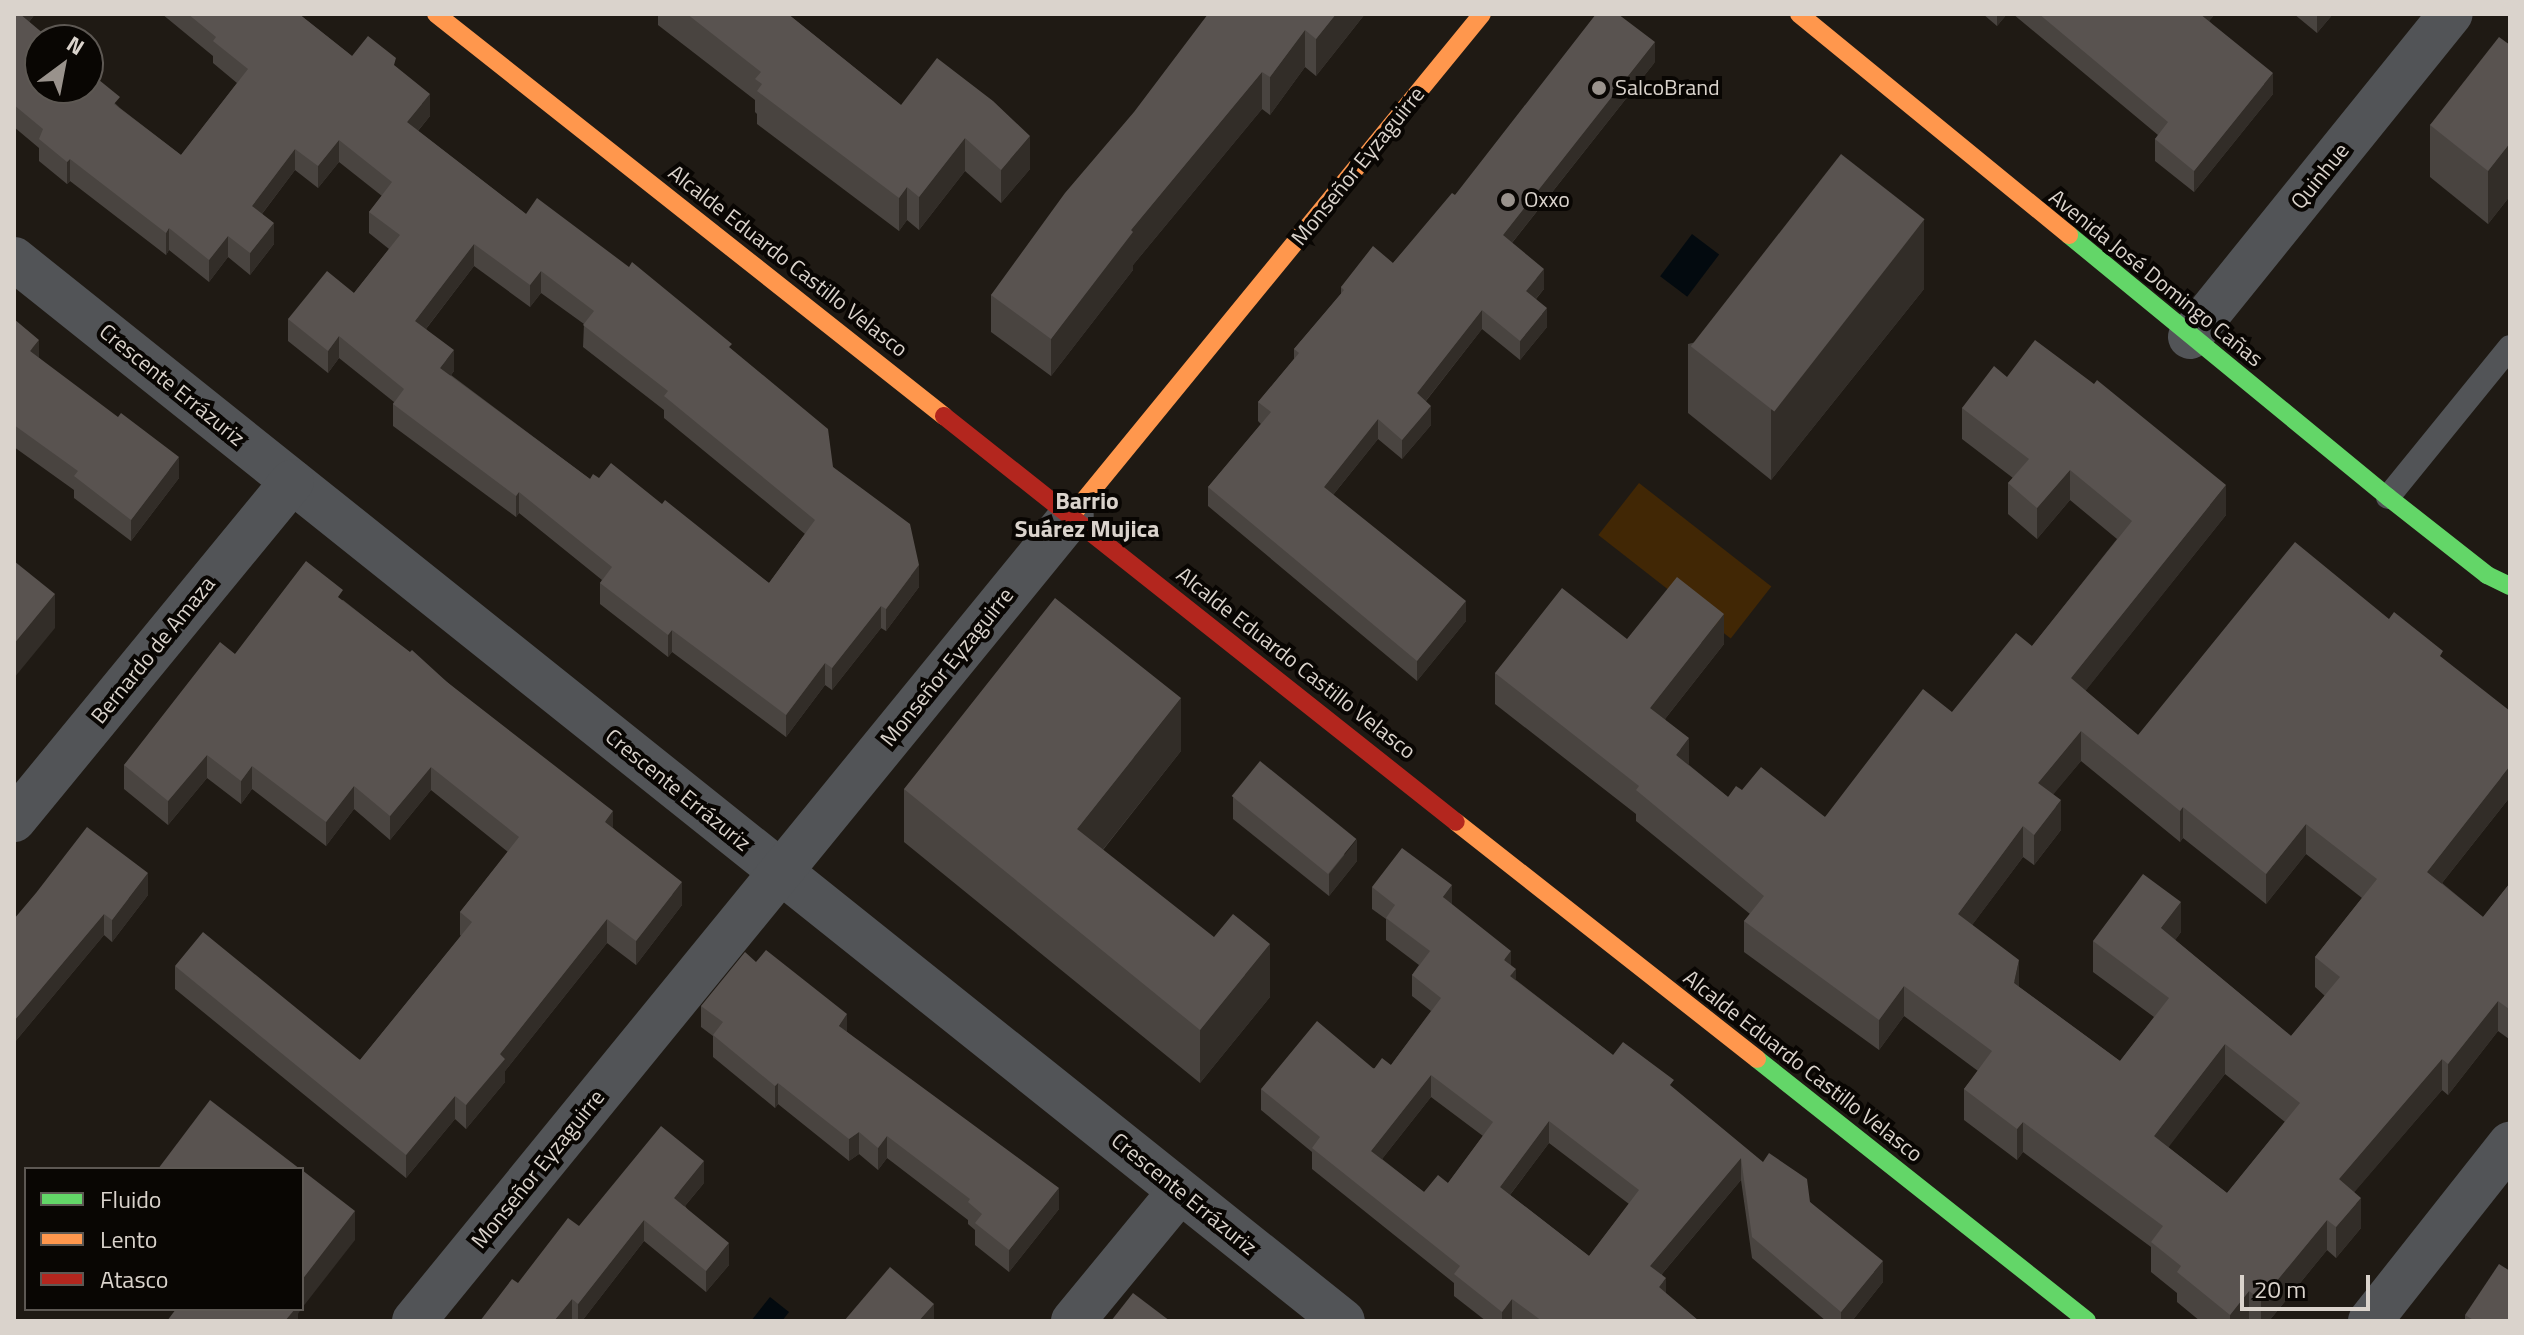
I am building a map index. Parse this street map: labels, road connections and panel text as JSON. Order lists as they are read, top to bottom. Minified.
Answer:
{"streets":{"main road":["Monseñor Eyzaguirre","Alcalde Eduardo Castillo Velasco","Avenida José Domingo Cañas"],"street":["Quinhue","Crescente Errázuriz","Bernardo de Amaza"]},"crossings":[["Monseñor Eyzaguirre","Alcalde Eduardo Castillo Velasco"],["Monseñor Eyzaguirre","Crescente Errázuriz"],["Quinhue","Avenida José Domingo Cañas"],["Crescente Errázuriz","Bernardo de Amaza"]],"districts":["Barrio Suárez Mujica"],"places":["SalcoBrand","Oxxo"],"legend":["Fluido","Lento","Atasco"],"scale_bar":"20 m","north":"top right"}
